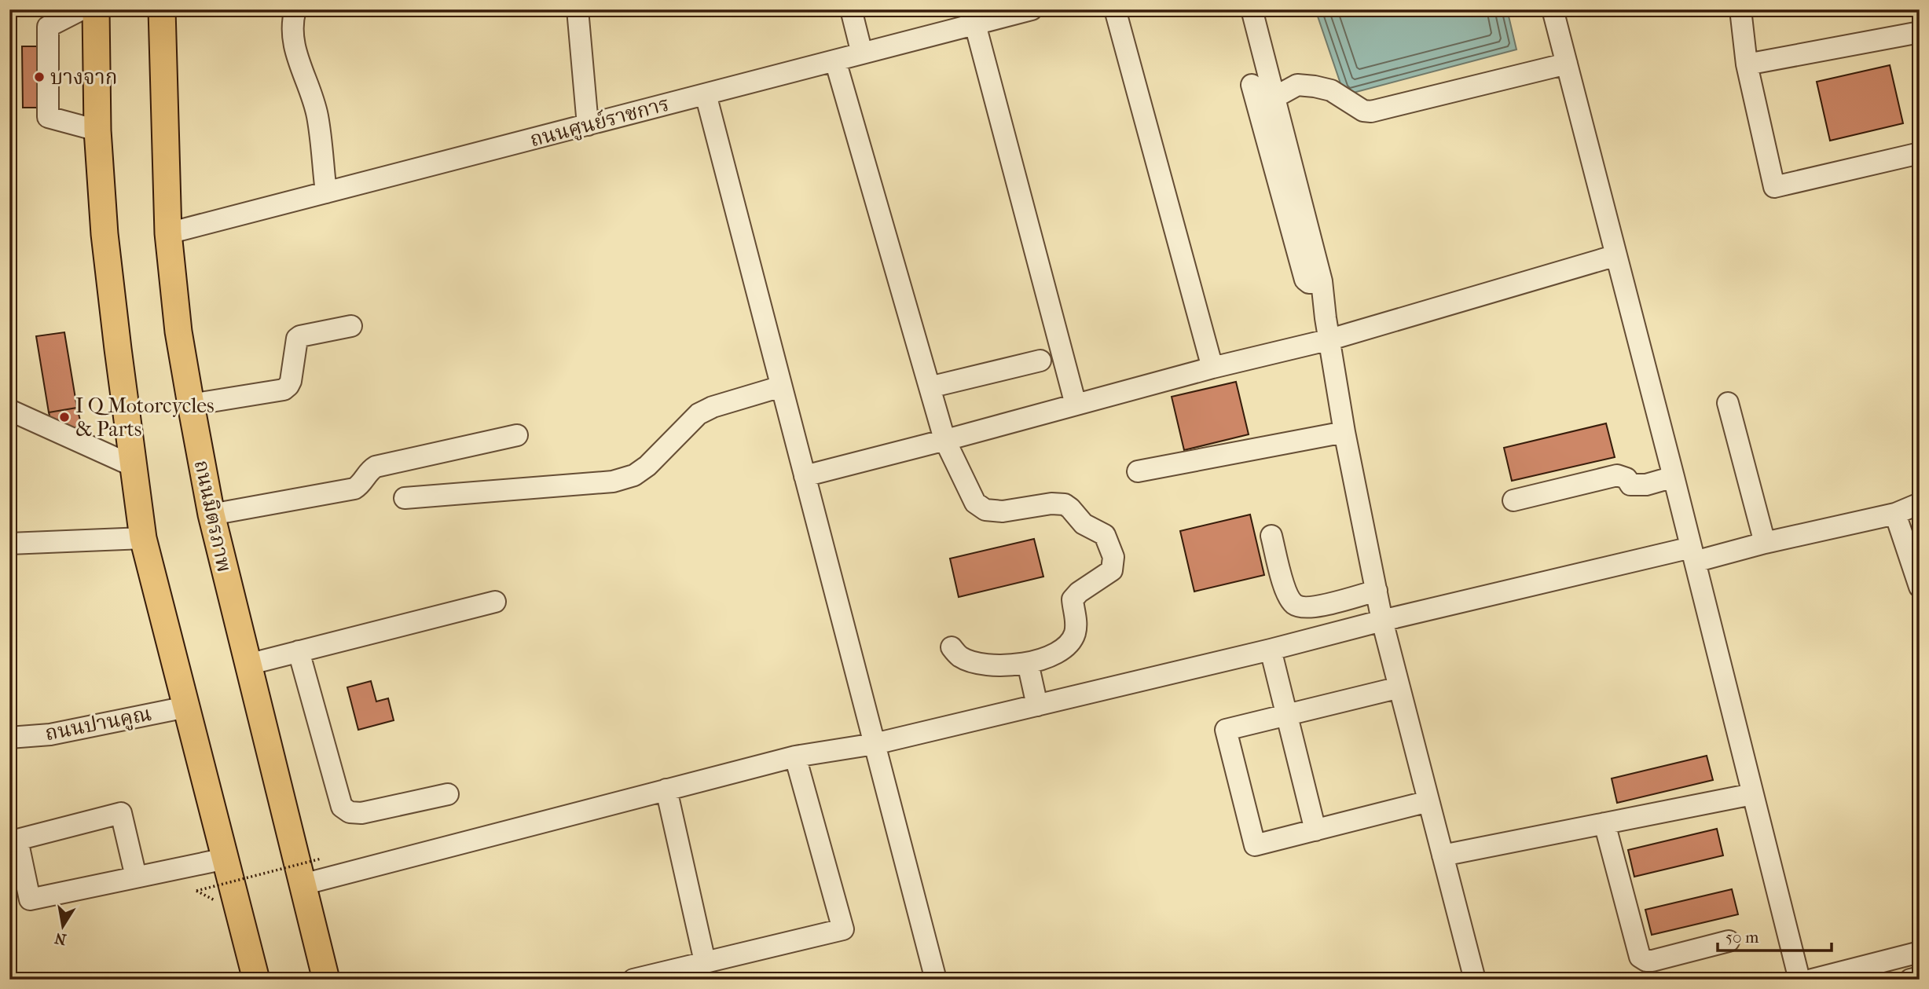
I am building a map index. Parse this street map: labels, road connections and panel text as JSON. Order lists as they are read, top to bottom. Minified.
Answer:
{"streets":{"main road":["ถนนมิตรภาพ"],"street":["ถนนศูนย์ราชการ","ถนนปานคูณ"]},"crossings":[["ถนนศูนย์ราชการ","ถนนมิตรภาพ"]],"places":["บางจาก","I Q Motorcycles & Parts"],"scale_bar":"50 m","north":"bottom"}
